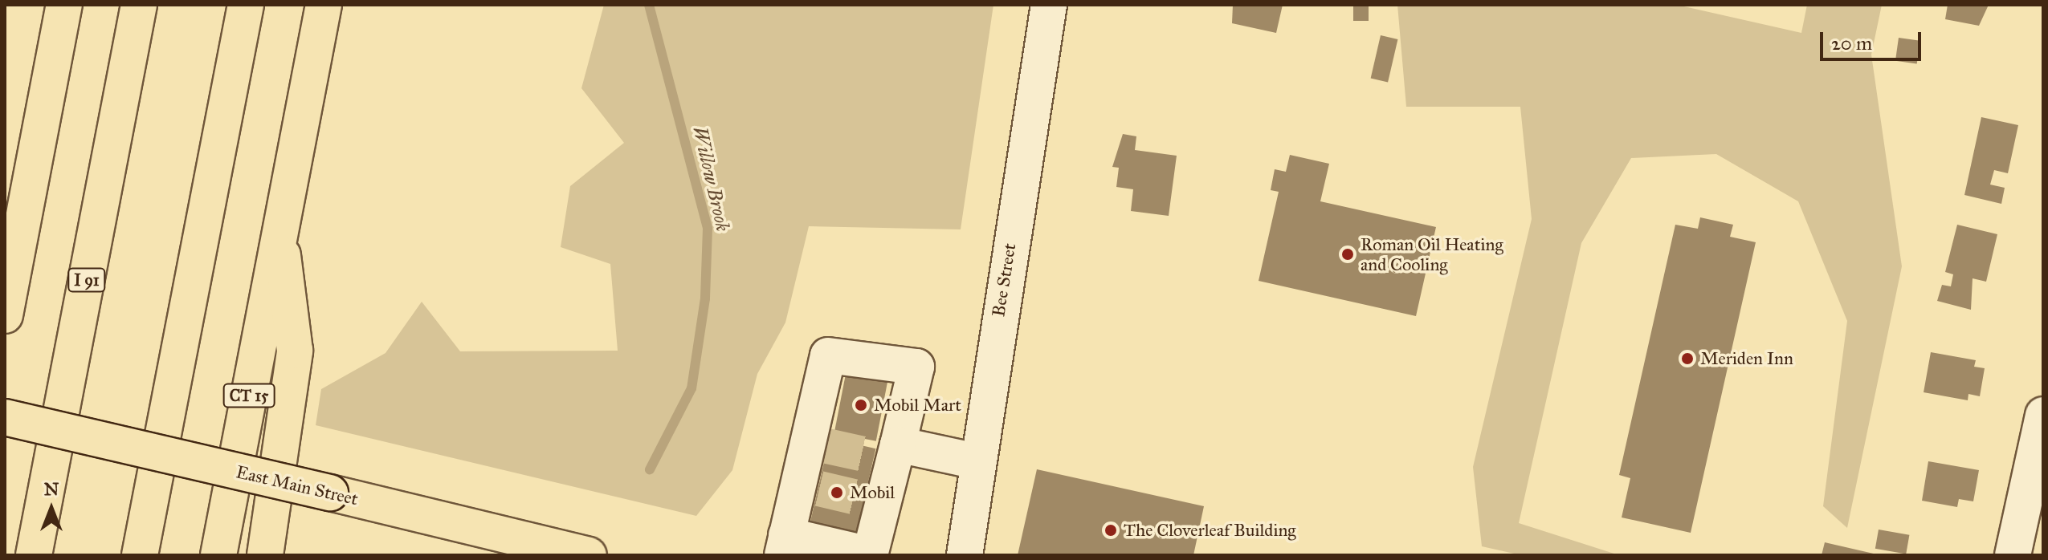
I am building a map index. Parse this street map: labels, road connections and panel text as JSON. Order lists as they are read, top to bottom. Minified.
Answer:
{"streets":{"main road":["I 91","CT 15","East Main Street"],"street":["Bee Street"]},"water":["Willow Brook"],"places":["Roman Oil Heating and Cooling","Meriden Inn","Mobil Mart","Mobil","The Cloverleaf Building"],"scale_bar":"20 m","north":"top"}
